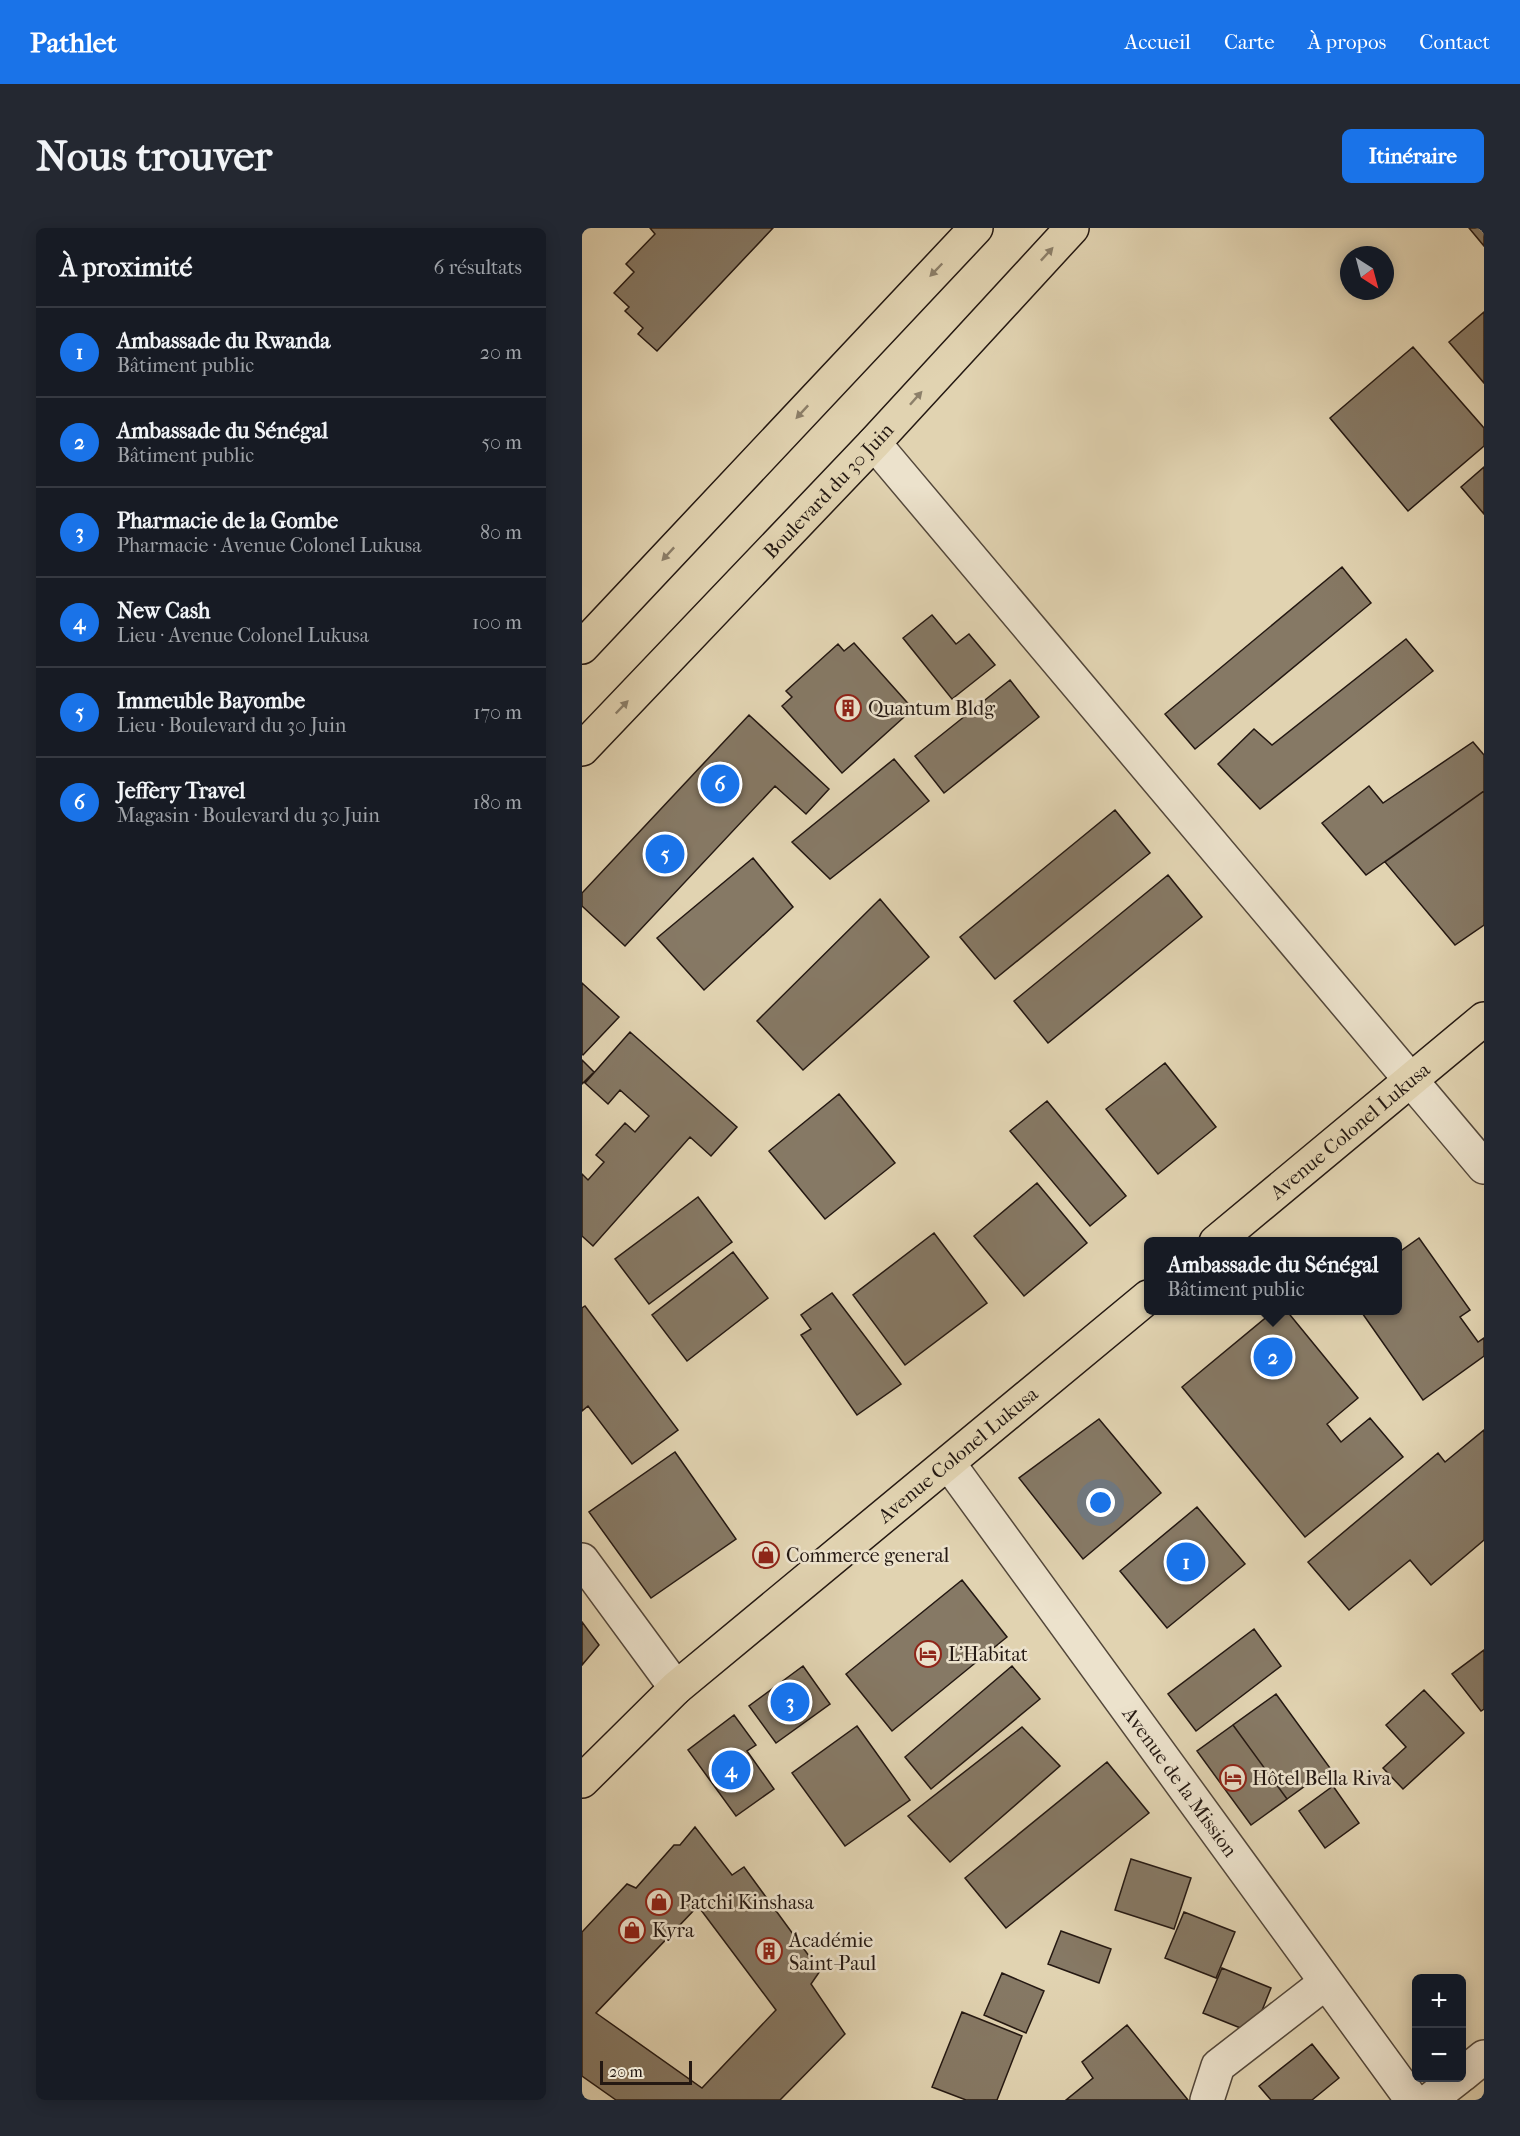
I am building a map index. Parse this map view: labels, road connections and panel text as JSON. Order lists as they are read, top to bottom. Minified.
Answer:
{"streets":{"main road":["Boulevard du 30 Juin","Avenue Colonel Lukusa"],"street":["Avenue de la Mission"]},"crossings":[["Avenue Colonel Lukusa","Avenue de la Mission"]],"places":{"building":["Quantum Bldg","Académie Saint-Paul"],"shop":["Commerce general","Patchi Kinshasa","Kyra"],"hotel":["L'Habitat","Hôtel Bella Riva"]},"scale_bar":"20 m","north":"bottom right","page":{"header":"Pathlet","nav":["Accueil","Carte","À propos","Contact"],"buttons":"Itinéraire","title":"Nous trouver","heading":["À proximité","6 résultats"],"list":[{"mark":"1","name":"Ambassade du Rwanda","note":"Bâtiment public","value":"20 m"},{"mark":"2","name":"Ambassade du Sénégal","note":"Bâtiment public","value":"50 m"},{"mark":"3","name":"Pharmacie de la Gombe","note":"Pharmacie · Avenue Colonel Lukusa","value":"80 m"},{"mark":"4","name":"New Cash","note":"Lieu · Avenue Colonel Lukusa","value":"100 m"},{"mark":"5","name":"Immeuble Bayombe","note":"Lieu · Boulevard du 30 Juin","value":"170 m"},{"mark":"6","name":"Jeffery Travel","note":"Magasin · Boulevard du 30 Juin","value":"180 m"}],"pins":["6","5","2","1","3","4"],"popup":["Ambassade du Sénégal","Bâtiment public"],"map_buttons":["+","−"],"scale":"20 m"}}
